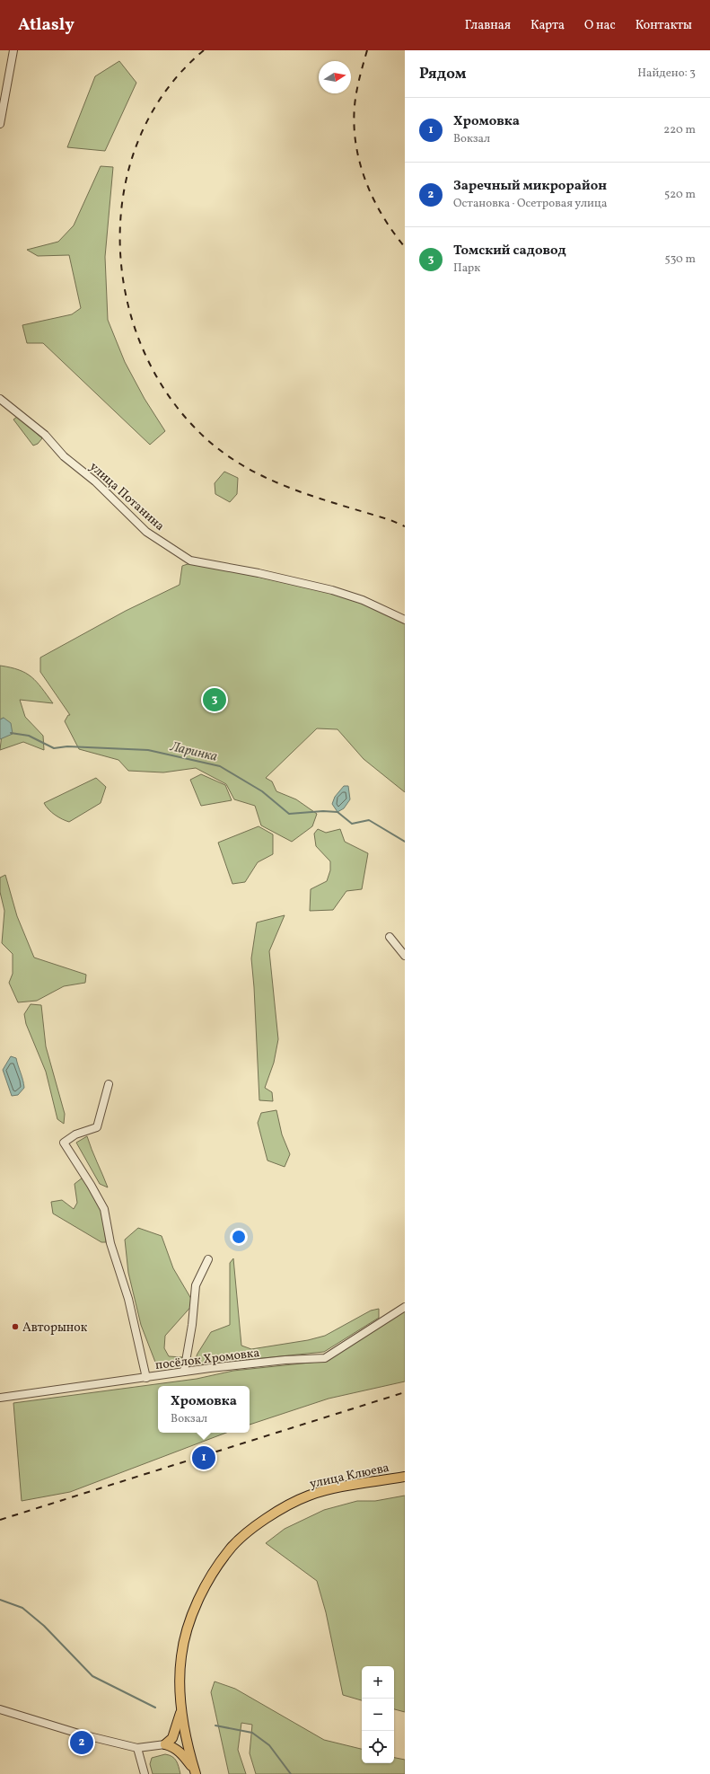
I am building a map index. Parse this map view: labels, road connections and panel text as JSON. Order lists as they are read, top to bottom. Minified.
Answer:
{"streets":{"main road":["улица Клюева"],"street":["улица Потанина","посёлок Хромовка"]},"water":["Ларинка"],"places":["Авторынок"],"north":"right","page":{"header":"Atlasly","nav":["Главная","Карта","О нас","Контакты"],"heading":["Рядом","Найдено: 3"],"list":[{"mark":"1","name":"Хромовка","note":"Вокзал","value":"220 m"},{"mark":"2","name":"Заречный микрорайон","note":"Остановка · Осетровая улица","value":"520 m"},{"mark":"3","name":"Томский садовод","note":"Парк","value":"530 m"}],"pins":["3","1","2"],"popup":["Хромовка","Вокзал"],"map_buttons":["+","−"]}}
